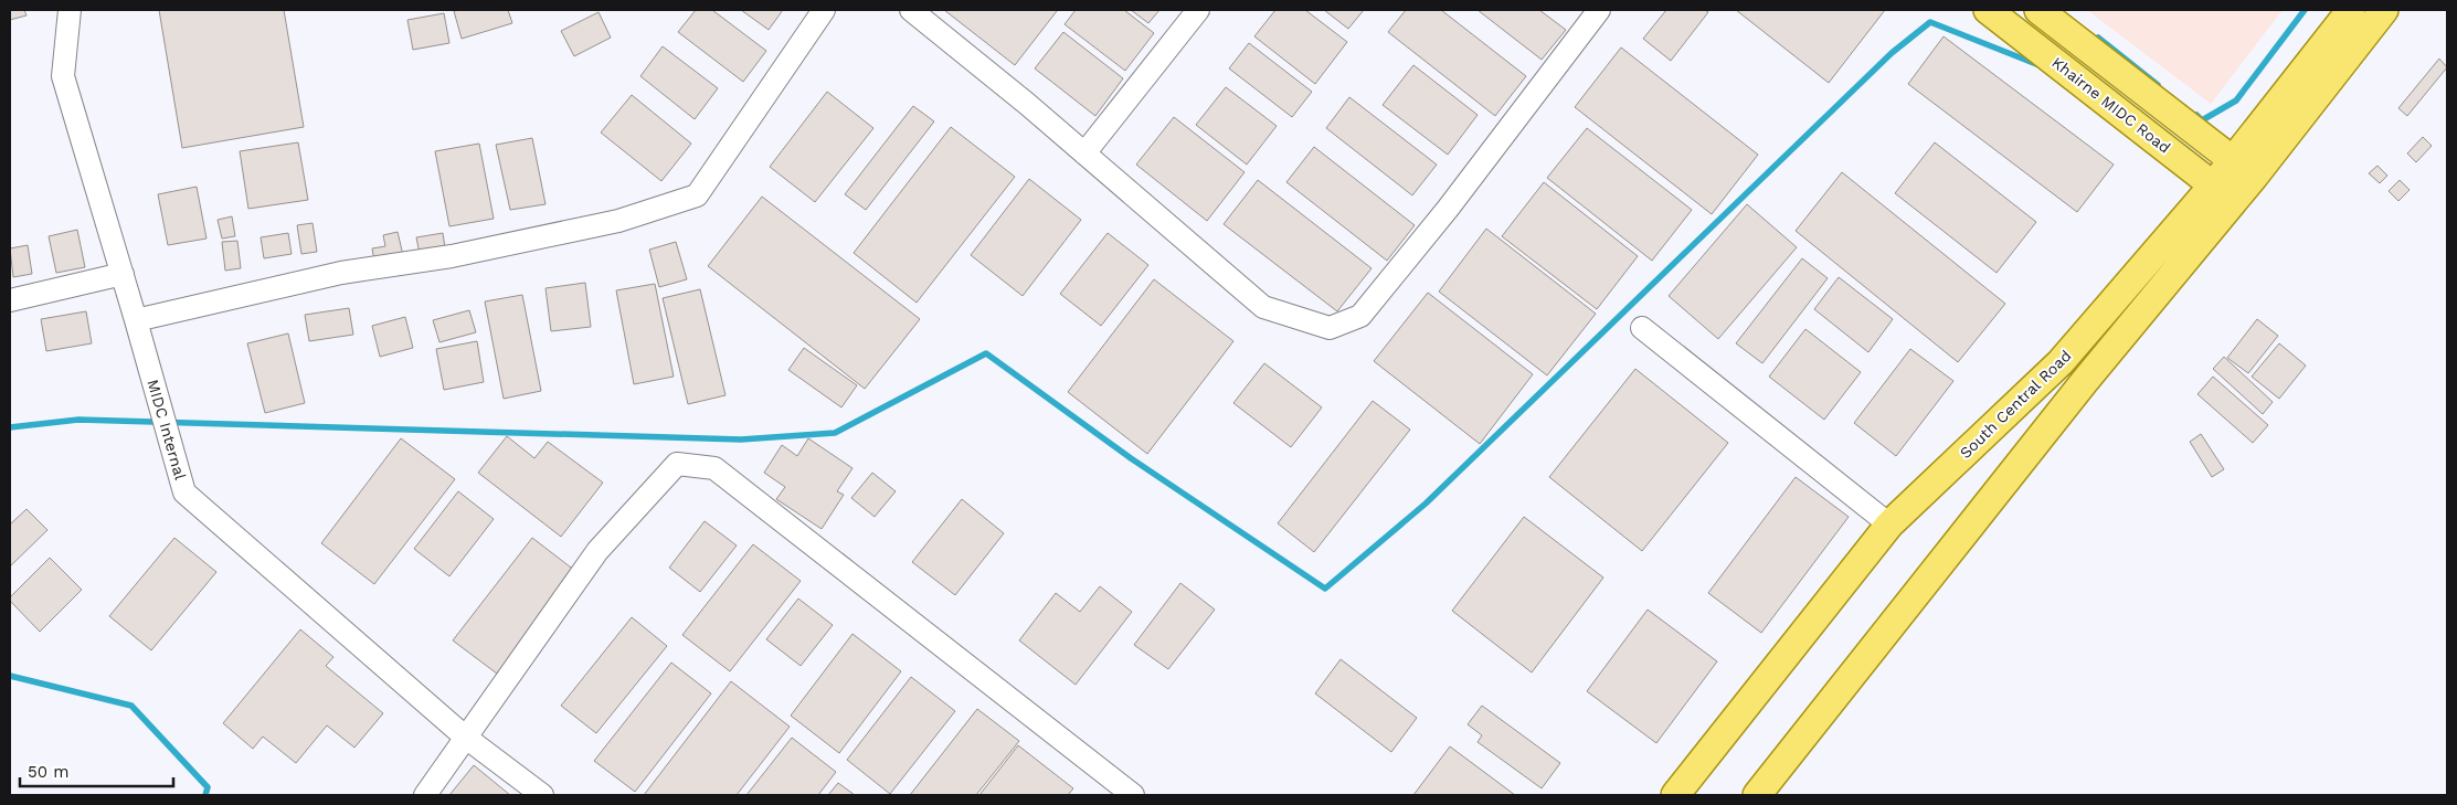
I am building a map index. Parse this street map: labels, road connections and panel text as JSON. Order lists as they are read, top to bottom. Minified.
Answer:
{"streets":{"main road":["Khairne MIDC Road","South Central Road"],"street":["MIDC Internal"]},"crossings":[["Khairne MIDC Road","South Central Road"]],"scale_bar":"50 m"}
